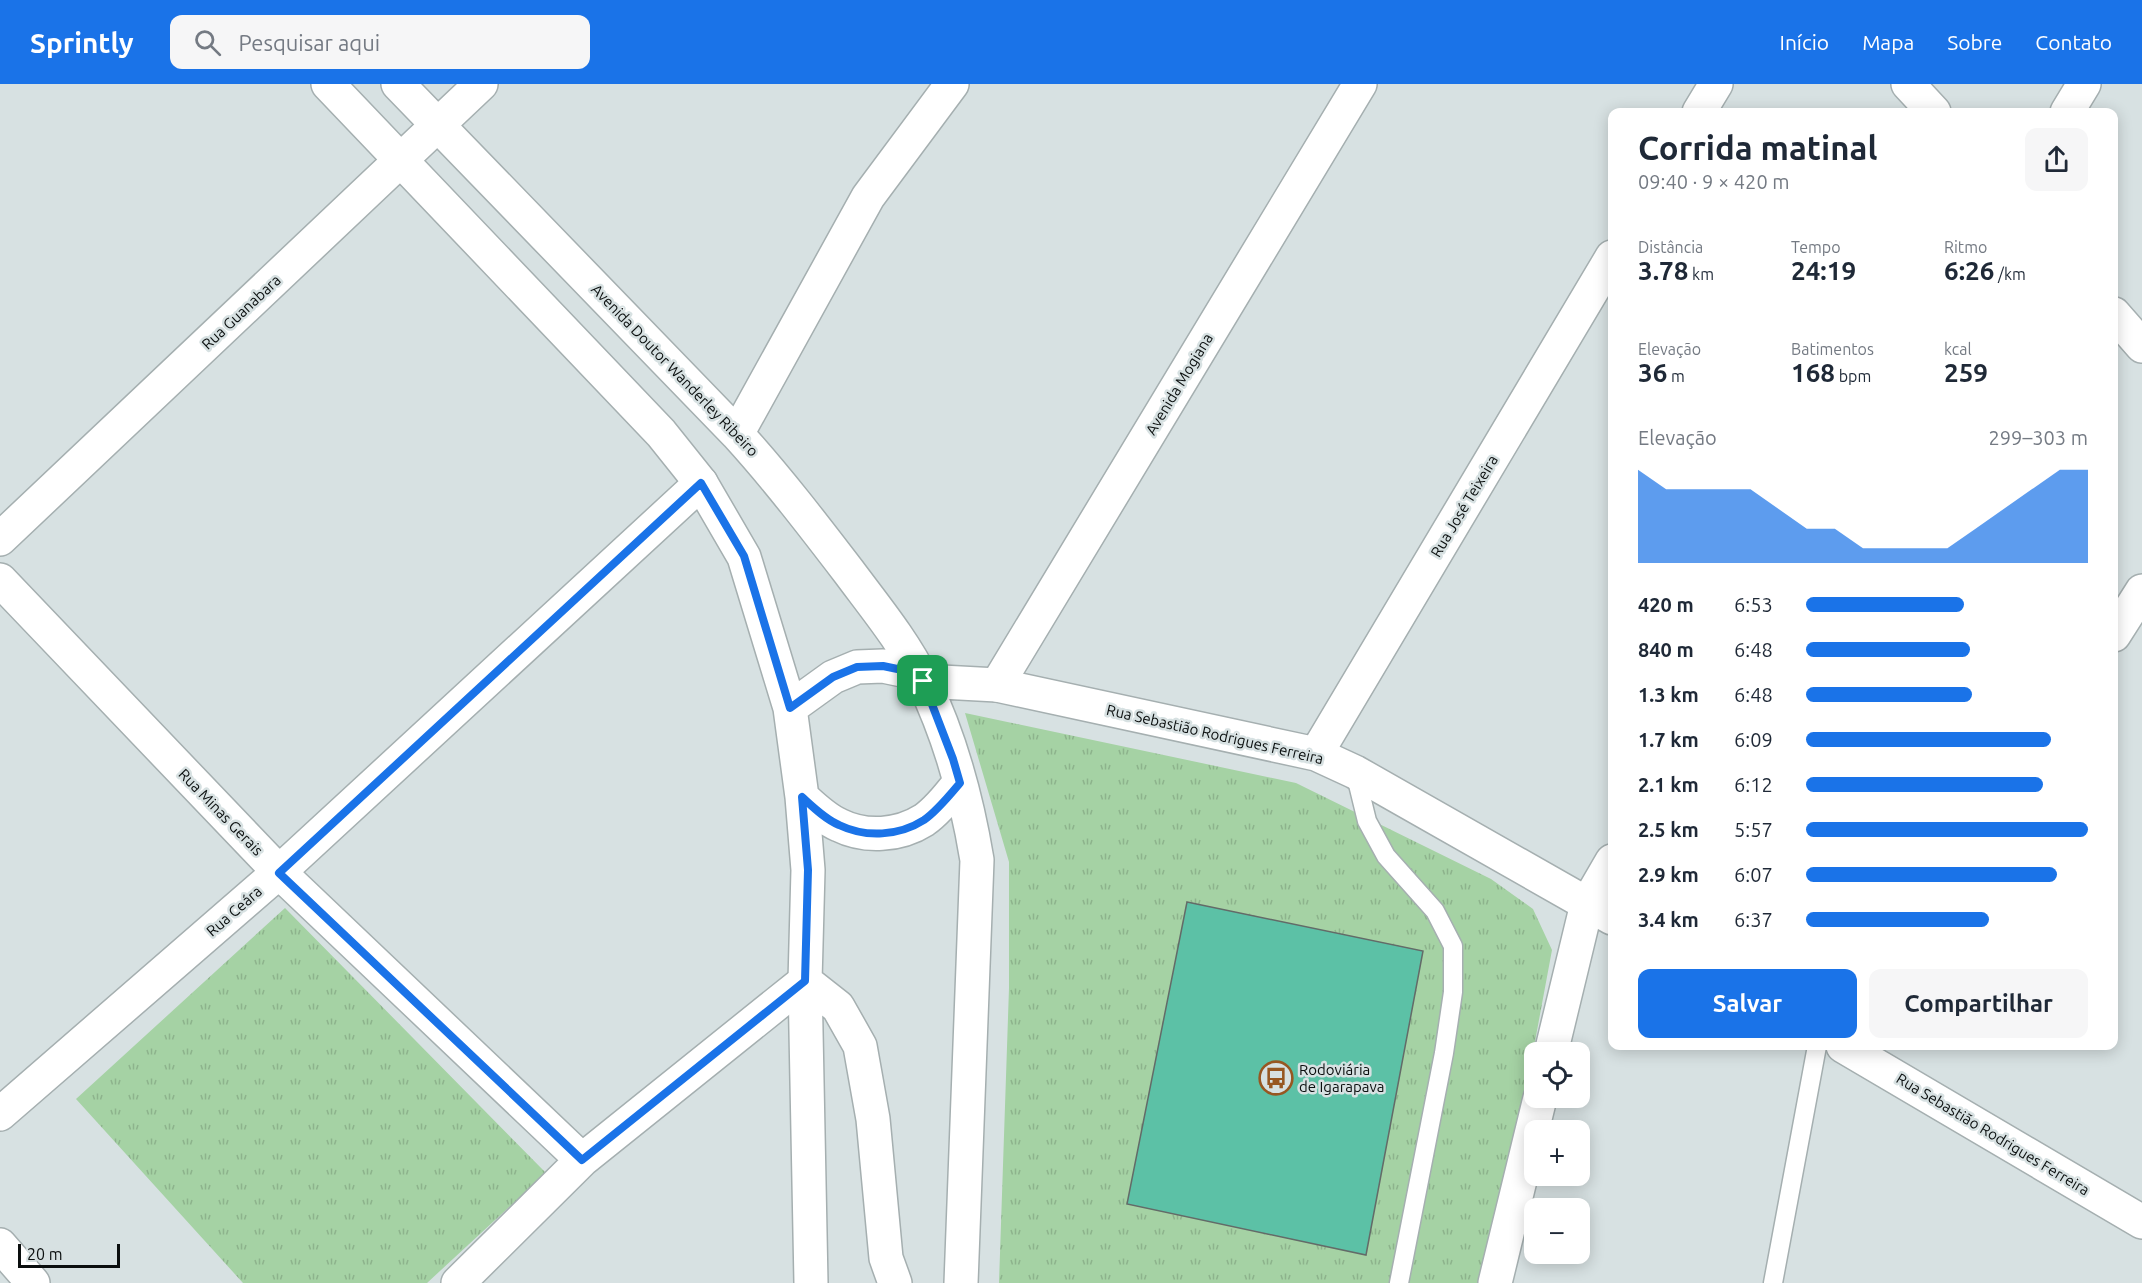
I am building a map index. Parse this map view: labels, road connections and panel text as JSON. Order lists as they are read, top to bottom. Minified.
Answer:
{"streets":{"street":["Rua Guanabara","Avenida Doutor Wanderley Ribeiro","Avenida Mogiana","Rua José Teixeira","Rua Sebastião Rodrigues Ferreira","Rua Minas Gerais","Rua Ceára"]},"crossings":[["Rua Guanabara","Avenida Doutor Wanderley Ribeiro"],["Avenida Doutor Wanderley Ribeiro","Rua Sebastião Rodrigues Ferreira"],["Avenida Mogiana","Rua Sebastião Rodrigues Ferreira"],["Rua José Teixeira","Rua Sebastião Rodrigues Ferreira"],["Rua Minas Gerais","Rua Ceára"]],"places":{"bus stop":["Rodoviária de Igarapava"]},"scale_bar":"20 m","page":{"header":"Sprintly","search":"Pesquisar aqui","nav":["Início","Mapa","Sobre","Contato"],"heading":["Corrida matinal","09:40 · 9 × 420 m"],"stats":[["Distância","3.78 km"],["Tempo","24:19"],["Ritmo","6:26 /km"],["Elevação","36 m"],["Batimentos","168 bpm"],["kcal","259"]],"chart":["Elevação","299–303 m"],"list":[{"name":"420 m","note":"6:53"},{"name":"840 m","note":"6:48"},{"name":"1.3 km","note":"6:48"},{"name":"1.7 km","note":"6:09"},{"name":"2.1 km","note":"6:12"},{"name":"2.5 km","note":"5:57"},{"name":"2.9 km","note":"6:07"},{"name":"3.4 km","note":"6:37"}],"buttons":["Salvar","Compartilhar"],"map_buttons":["+","−"],"scale":"20 m"}}
